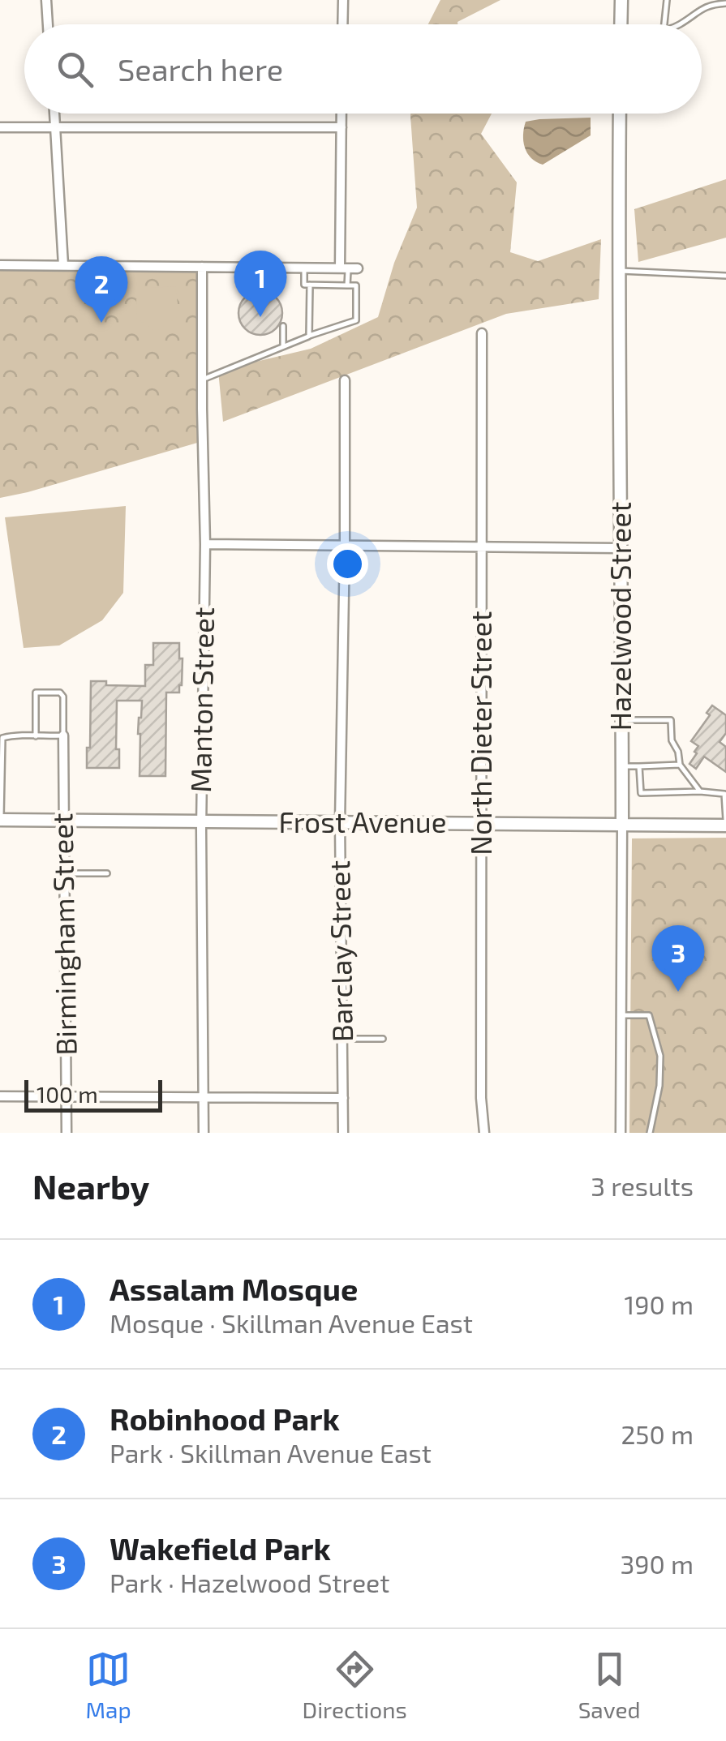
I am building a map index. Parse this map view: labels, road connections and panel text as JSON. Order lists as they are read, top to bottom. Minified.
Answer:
{"streets":{"street":["Hazelwood Street","Manton Street","North Dieter Street","Frost Avenue","Birmingham Street","Barclay Street"]},"crossings":[["Hazelwood Street","Frost Avenue"],["Manton Street","Frost Avenue"],["North Dieter Street","Frost Avenue"],["Frost Avenue","Birmingham Street"],["Frost Avenue","Barclay Street"]],"scale_bar":"100 m","page":{"search":"Search here","pins":["1","2","3"],"scale":"100 m","heading":["Nearby","3 results"],"list":[{"mark":"1","name":"Assalam Mosque","note":"Mosque · Skillman Avenue East","value":"190 m"},{"mark":"2","name":"Robinhood Park","note":"Park · Skillman Avenue East","value":"250 m"},{"mark":"3","name":"Wakefield Park","note":"Park · Hazelwood Street","value":"390 m"}],"nav":["Map","Directions","Saved"]}}
